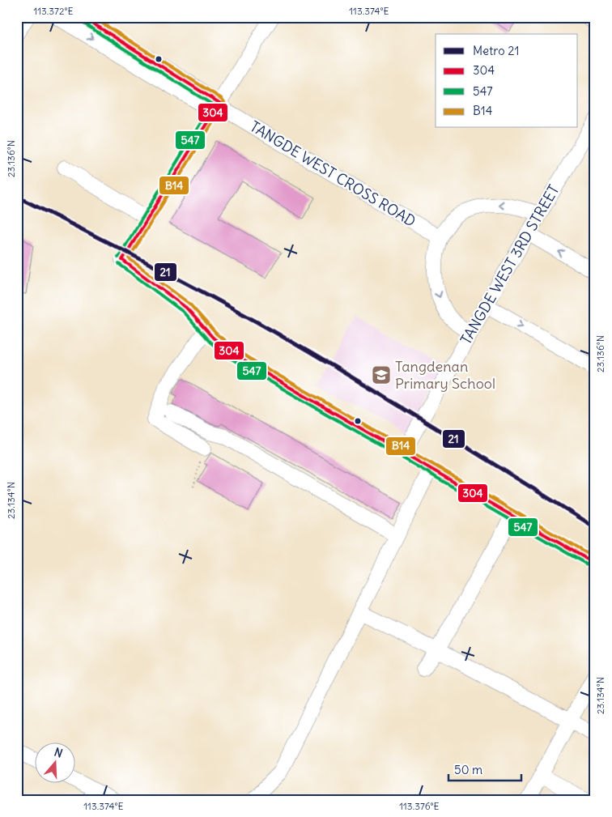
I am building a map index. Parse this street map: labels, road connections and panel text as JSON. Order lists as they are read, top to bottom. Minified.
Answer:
{"streets":{"street":["TANGDE WEST CROSS ROAD","TANGDE WEST 3RD STREET"]},"places":{"school or university":["Tangdenan Primary School"]},"lines":["transit line 304","transit line B14","transit line 547","metro line 21"],"legend":["Metro 21","304","547","B14"],"scale_bar":"50 m","north":"top","coordinates":["113.372°E","113.374°E","23.136°N","23.134°N","113.376°E"]}
